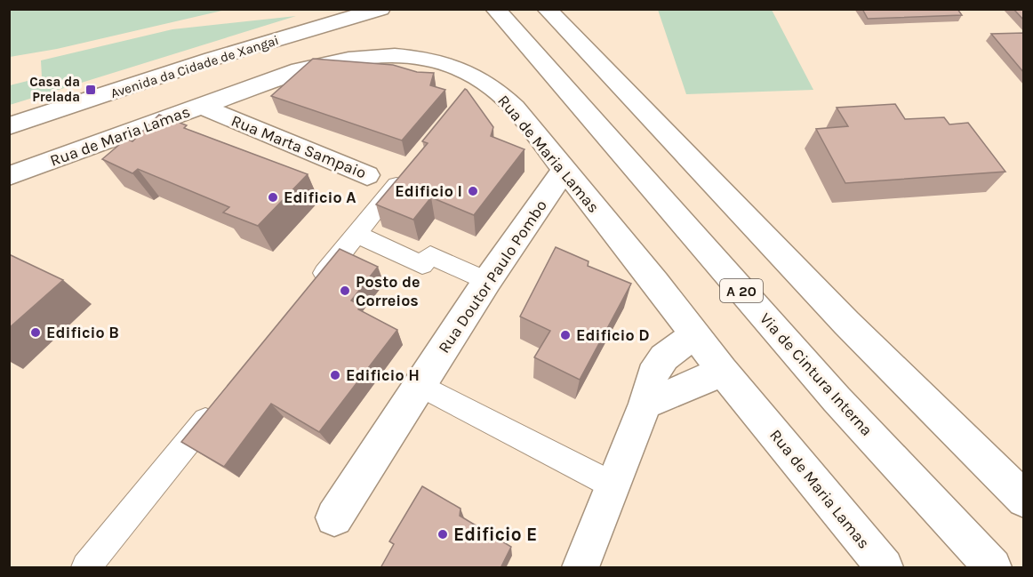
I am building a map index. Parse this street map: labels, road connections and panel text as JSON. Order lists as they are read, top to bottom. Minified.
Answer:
{"streets":{"main road":["Avenida da Cidade de Xangai","Rua de Maria Lamas","Rua Marta Sampaio","Rua Doutor Paulo Pombo","A 20","Via de Cintura Interna"]},"crossings":[["Rua de Maria Lamas","Rua Marta Sampaio"],["Rua de Maria Lamas","Rua Doutor Paulo Pombo"]],"places":{"transit":["Casa da Prelada"],"other":["Edificio I","Edificio A","Posto de Correios","Edificio B","Edificio D","Edificio H","Edificio E"]}}
